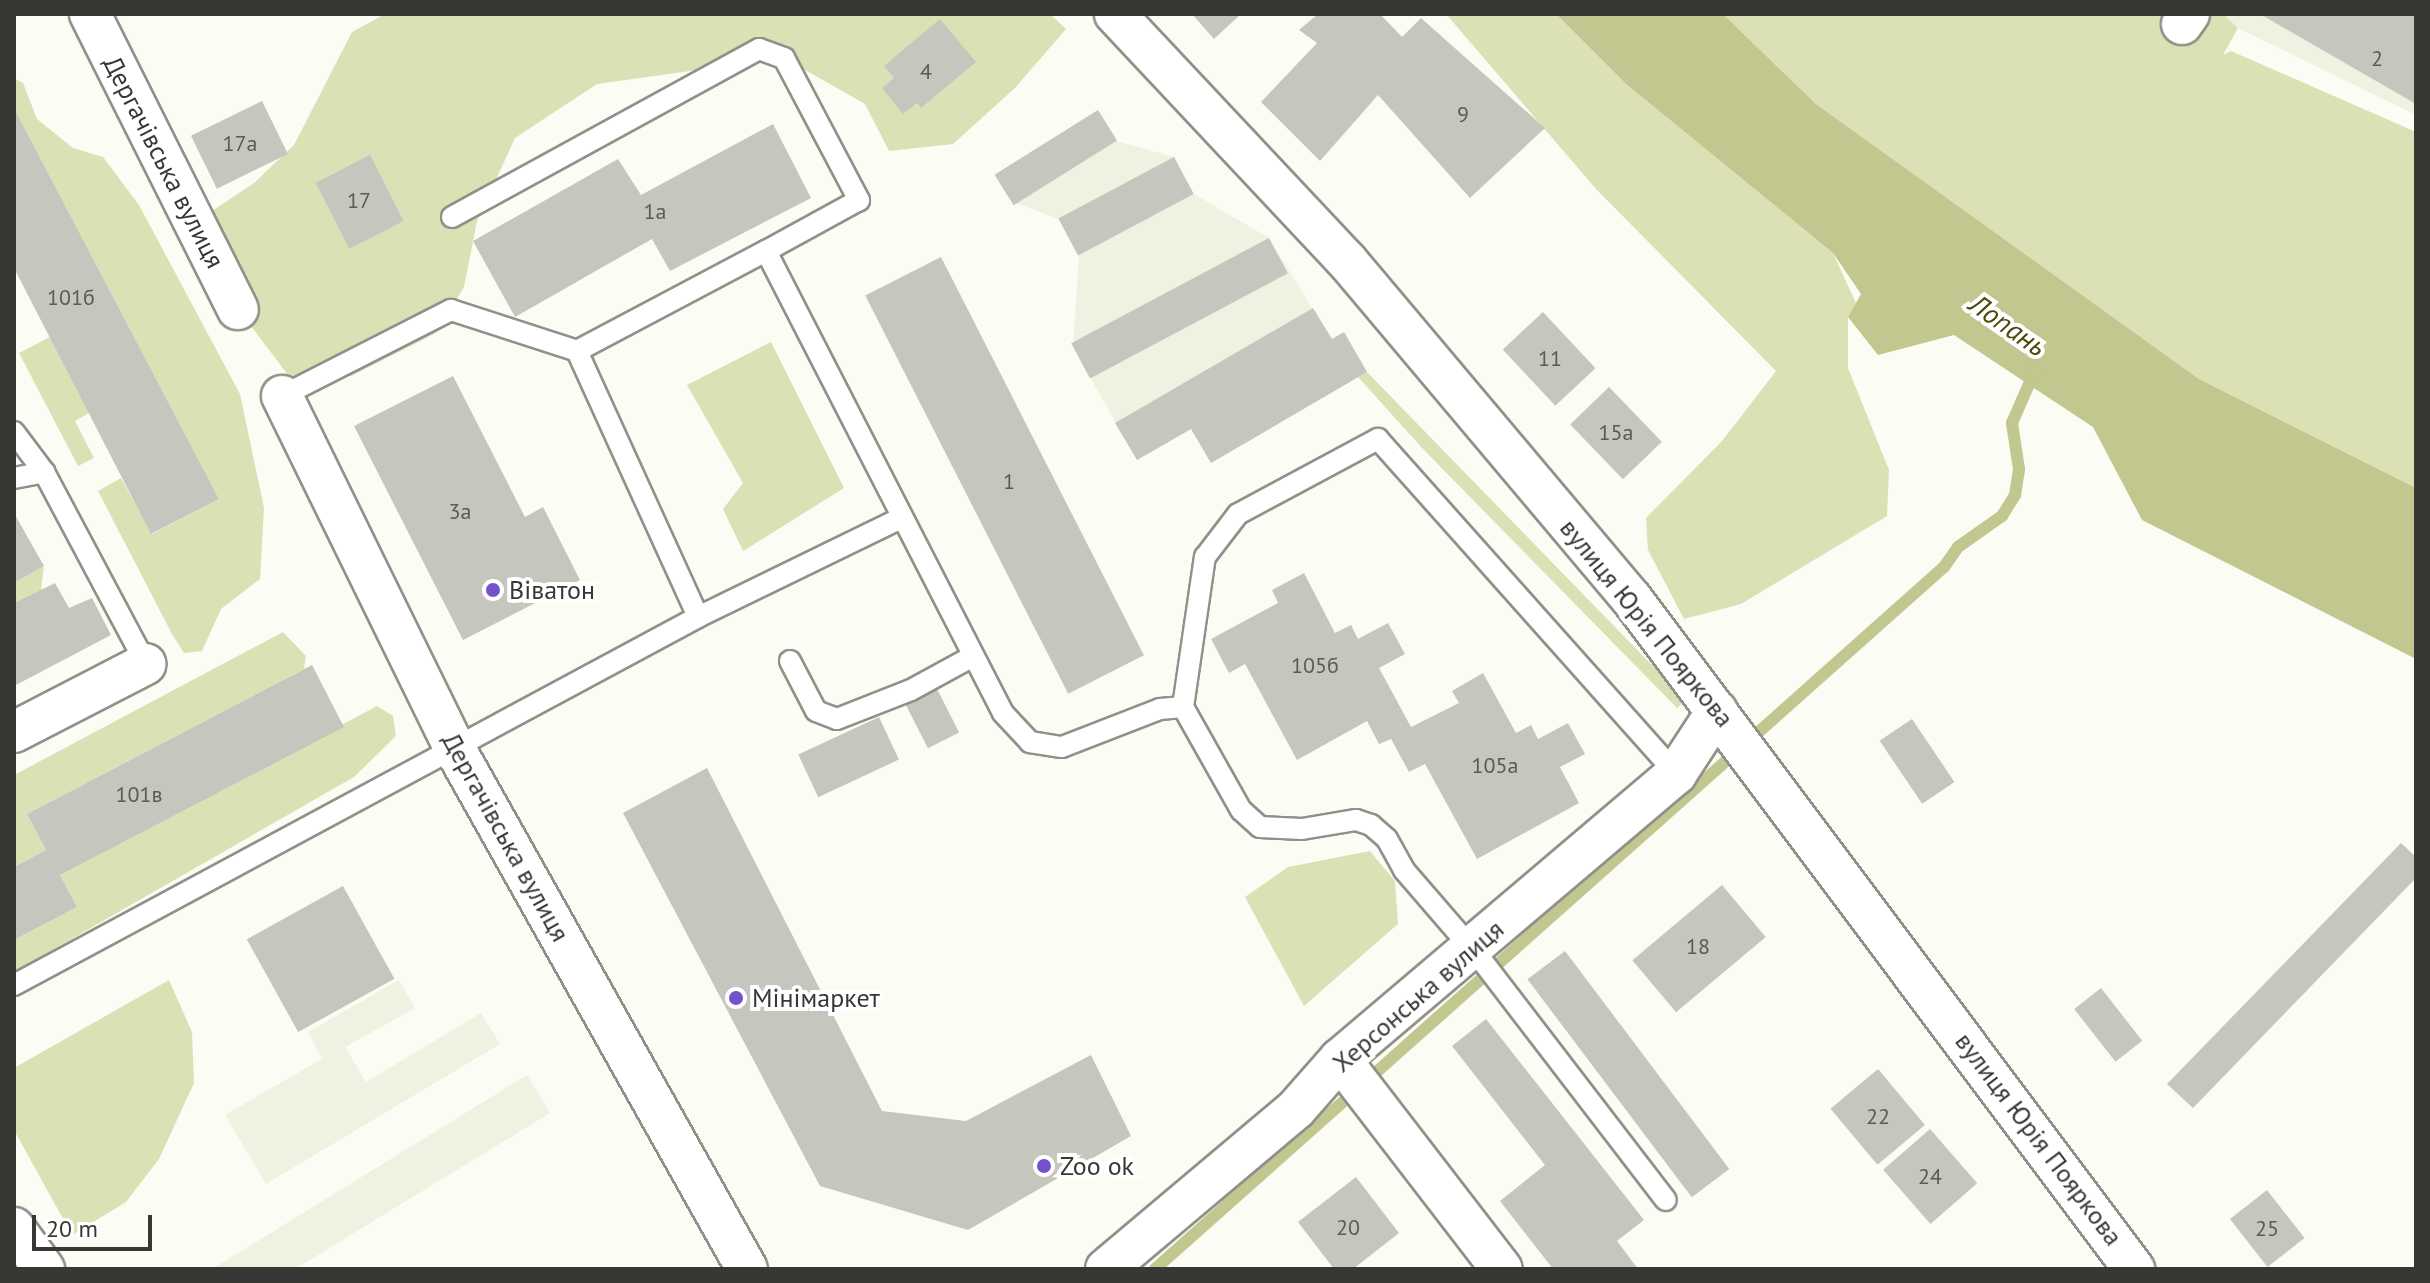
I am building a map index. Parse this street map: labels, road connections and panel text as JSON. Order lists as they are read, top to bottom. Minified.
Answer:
{"streets":{"street":["Дергачівська вулиця","вулиця Юрія Пояркова","Херсонська вулиця"]},"crossings":[["вулиця Юрія Пояркова","Херсонська вулиця"]],"water":["Лопань"],"places":["Віватон","Мінімаркет","Zoo ok"],"house_numbers":["2","4","9","17а","17","1а","101б","11","15а","1","3а","105б","105а","101в","18","22","24","20","25"],"scale_bar":"20 m"}
